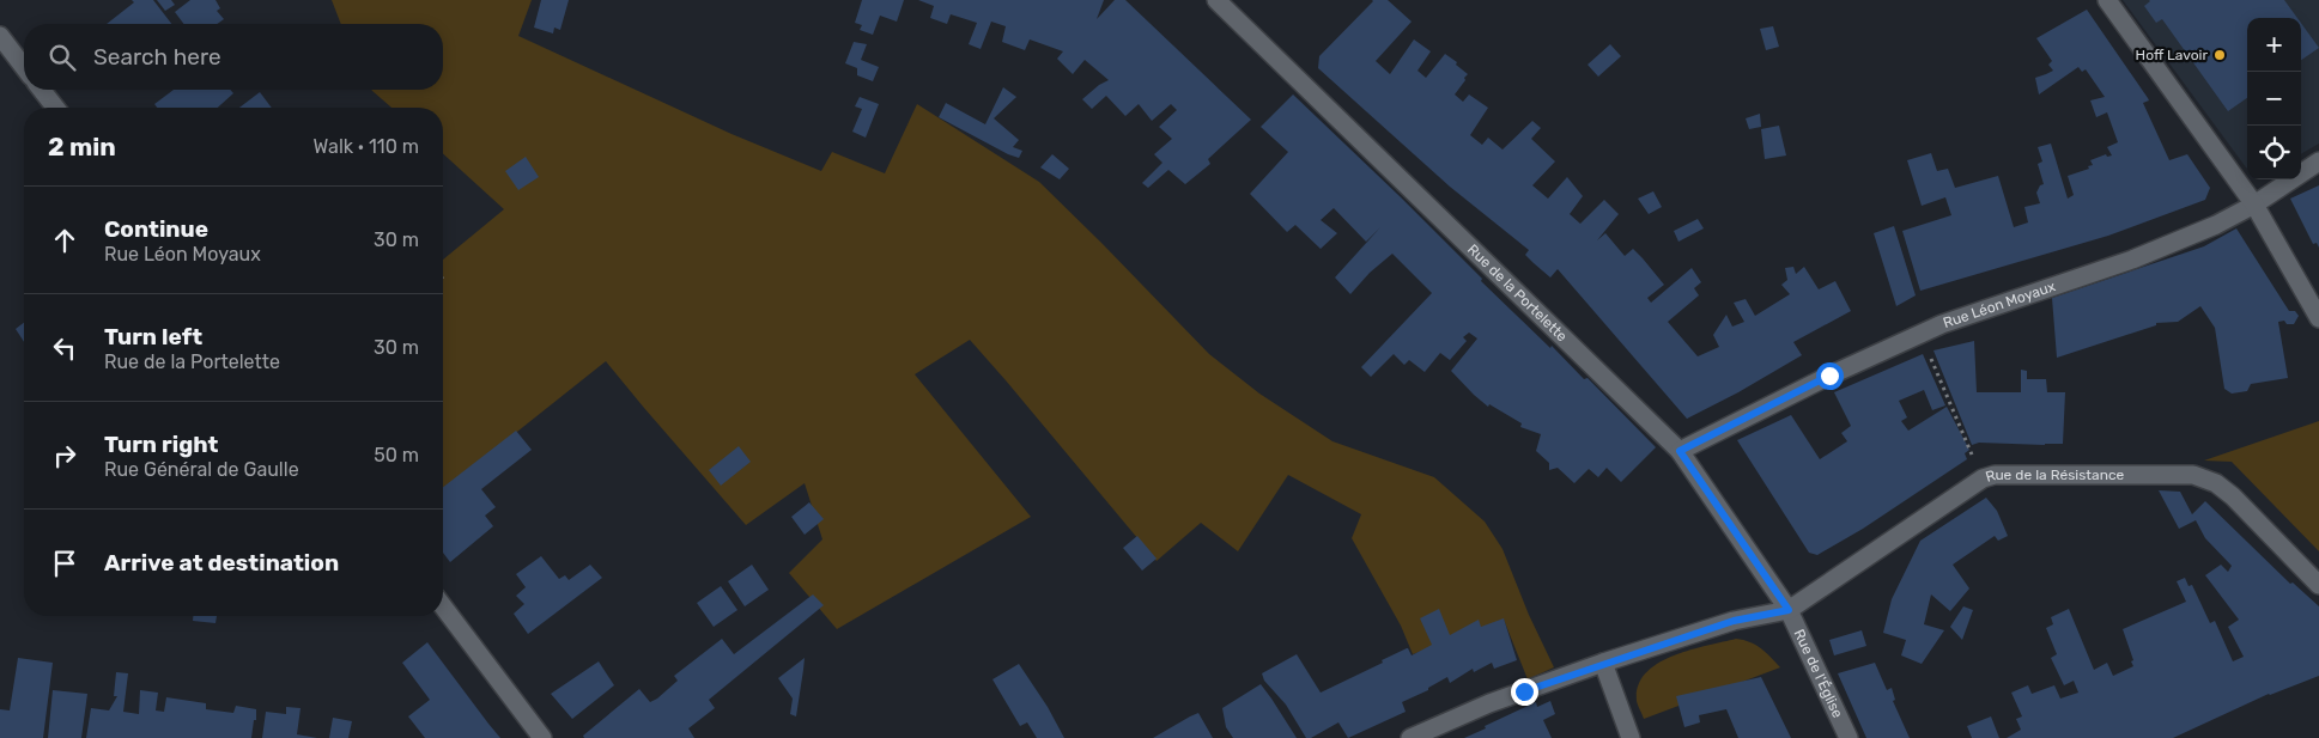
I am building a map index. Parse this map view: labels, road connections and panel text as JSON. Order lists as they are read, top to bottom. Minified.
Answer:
{"streets":{"street":["Rue de la Portelette","Rue Léon Moyaux","Rue de la Résistance","Rue de l'Église"]},"crossings":[["Rue de la Portelette","Rue Léon Moyaux"],["Rue de la Portelette","Rue de la Résistance"],["Rue de la Portelette","Rue de l'Église"],["Rue de la Résistance","Rue de l'Église"]],"places":["Hoff Lavoir"],"page":{"map_buttons":["+","−"],"search":"Search here","heading":["2 min","Walk · 110 m"],"list":[["Continue","Rue Léon Moyaux","30 m"],["Turn left","Rue de la Portelette","30 m"],["Turn right","Rue Général de Gaulle","50 m"],"Arrive at destination"]}}
